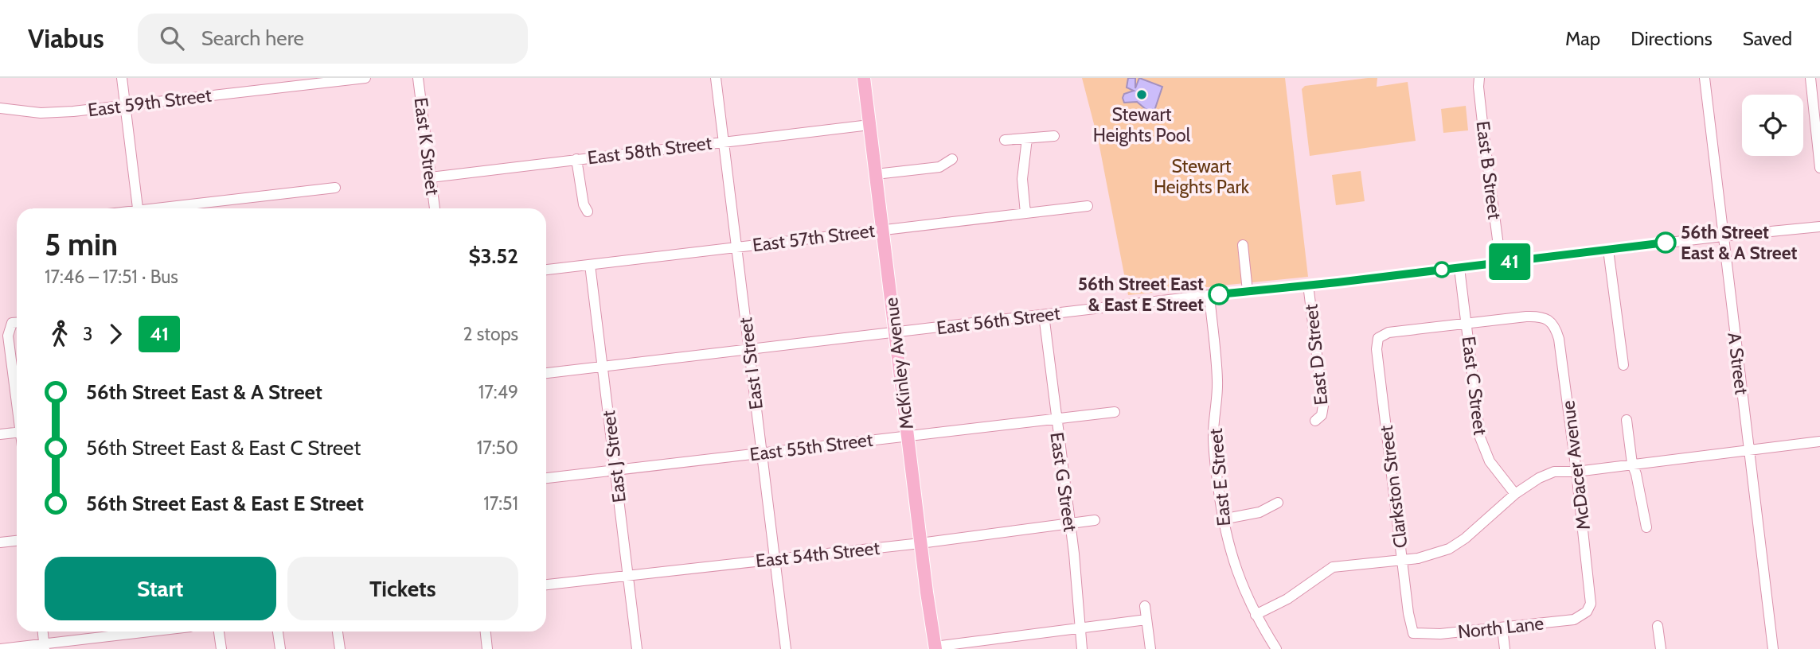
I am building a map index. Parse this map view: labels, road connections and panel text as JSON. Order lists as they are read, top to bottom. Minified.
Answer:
{"streets":{"main road":["McKinley Avenue"],"street":["East 59th Street","East K Street","East 58th Street","East B Street","East 57th Street","East 56th Street","East D Street","East I Street","A Street","East C Street","East 55th Street","East J Street","McDacer Avenue","East E Street","East G Street","Clarkston Street","East 54th Street","North Lane"]},"crossings":[["East K Street","East 58th Street"],["East 58th Street","East I Street"],["East 58th Street","McKinley Avenue"],["East B Street","East 56th Street"],["East 57th Street","East I Street"],["East 57th Street","McKinley Avenue"],["East 57th Street","East J Street"],["East 56th Street","East D Street"],["East 56th Street","East I Street"],["East 56th Street","McKinley Avenue"],["East 56th Street","A Street"],["East 56th Street","East C Street"],["East 56th Street","East J Street"],["East 56th Street","East E Street"],["East 56th Street","East G Street"],["East I Street","East 55th Street"],["East I Street","East 54th Street"],["McKinley Avenue","East 55th Street"],["McKinley Avenue","East 54th Street"],["East C Street","McDacer Avenue"],["East C Street","Clarkston Street"],["East 55th Street","East J Street"],["East 55th Street","East G Street"],["East J Street","East 54th Street"],["McDacer Avenue","Clarkston Street"],["McDacer Avenue","North Lane"],["East G Street","East 54th Street"],["Clarkston Street","North Lane"]],"parks":["Stewart Heights Park"],"places":["Stewart Heights Pool","56th Street East & A Street","56th Street East & East E Street"],"lines":["bus line 41"],"page":{"header":"Viabus","search":"Search here","nav":["Map","Directions","Saved"],"on_map":"41","heading":["5 min","17:46 – 17:51 · Bus","$3.52"],"legs":["3","41","2 stops"],"list":[{"name":"56th Street East & A Street","value":"17:49"},{"name":"56th Street East & East C Street","value":"17:50"},{"name":"56th Street East & East E Street","value":"17:51"}],"buttons":["Start","Tickets"]}}
